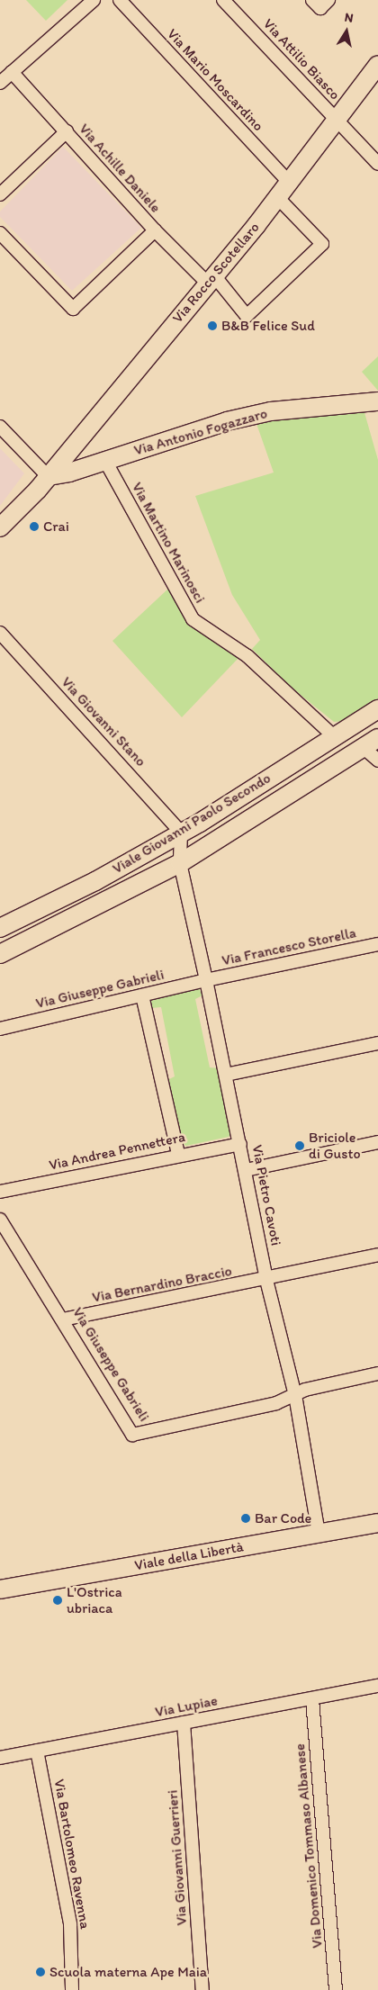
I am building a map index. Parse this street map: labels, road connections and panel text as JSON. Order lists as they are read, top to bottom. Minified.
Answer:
{"streets":{"main road":["Via Rocco Scotellaro","Via Antonio Fogazzaro","Viale Giovanni Paolo Secondo","Viale della Libertà"],"street":["Via Attilio Biasco","Via Mario Moscardino","Via Achille Daniele","Via Martino Marinosci","Via Giovanni Stano","Via Francesco Storella","Via Giuseppe Gabrieli","Via Andrea Pennettera","Via Pietro Cavoti","Via Bernardino Braccio","Via Lupiae","Via Domenico Tommaso Albanese","Via Bartolomeo Ravenna","Via Giovanni Guerrieri"]},"crossings":[["Via Attilio Biasco","Via Rocco Scotellaro"],["Via Mario Moscardino","Via Rocco Scotellaro"],["Via Achille Daniele","Via Rocco Scotellaro"],["Via Rocco Scotellaro","Via Antonio Fogazzaro"],["Via Antonio Fogazzaro","Via Martino Marinosci"],["Via Martino Marinosci","Viale Giovanni Paolo Secondo"],["Via Giovanni Stano","Viale Giovanni Paolo Secondo"],["Via Giovanni Stano","Via Pietro Cavoti"],["Viale Giovanni Paolo Secondo","Via Pietro Cavoti"],["Via Francesco Storella","Via Giuseppe Gabrieli"],["Via Francesco Storella","Via Pietro Cavoti"],["Via Giuseppe Gabrieli","Via Pietro Cavoti"],["Via Giuseppe Gabrieli","Via Bernardino Braccio"],["Via Andrea Pennettera","Via Pietro Cavoti"],["Via Pietro Cavoti","Via Bernardino Braccio"],["Via Pietro Cavoti","Viale della Libertà"],["Via Lupiae","Via Domenico Tommaso Albanese"],["Via Lupiae","Via Bartolomeo Ravenna"],["Via Lupiae","Via Giovanni Guerrieri"]],"places":["B&B Felice Sud","Crai","Briciole di Gusto","Bar Code","L'Ostrica ubriaca","Scuola materna Ape Maia"],"north":"top"}
